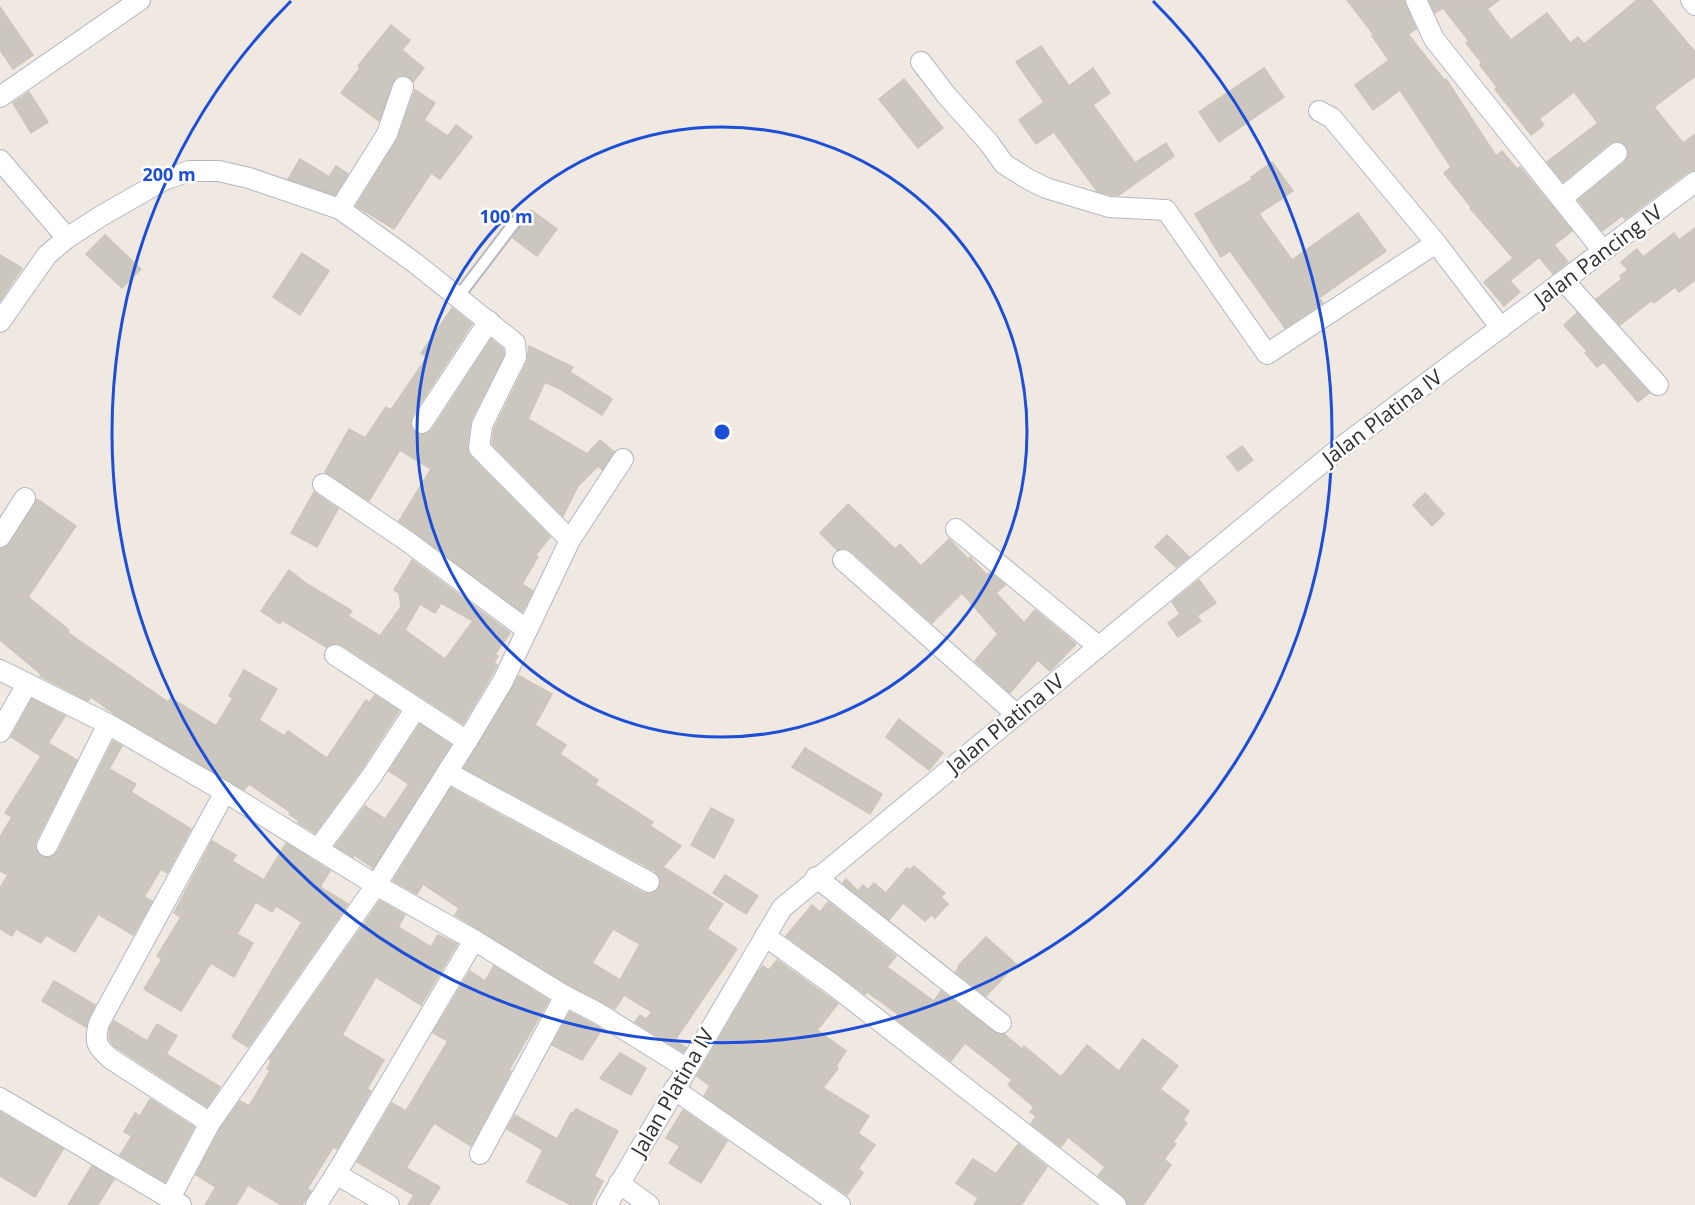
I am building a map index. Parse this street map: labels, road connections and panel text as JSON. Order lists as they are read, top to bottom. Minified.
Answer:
{"streets":{"street":["Jalan Pancing IV","Jalan Platina IV"]},"crossings":[["Jalan Pancing IV","Jalan Platina IV"]],"rings":["200 m","100 m"]}
